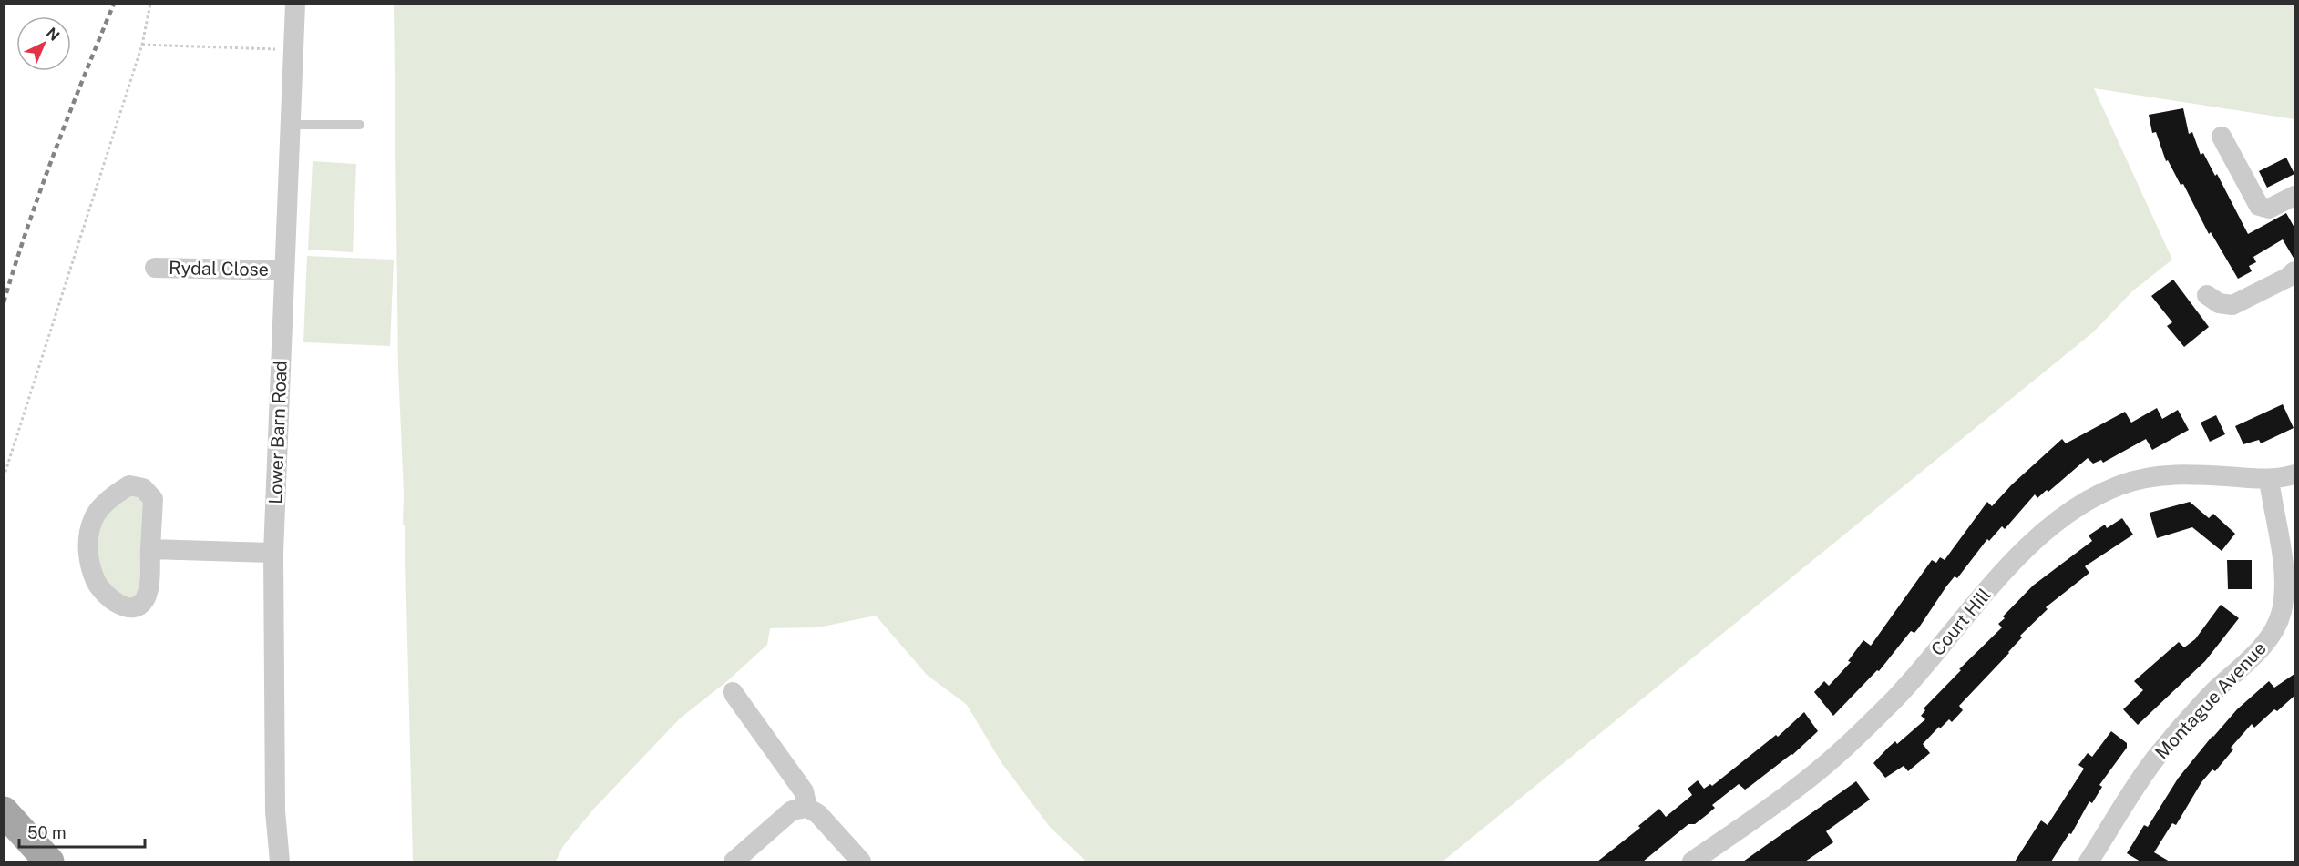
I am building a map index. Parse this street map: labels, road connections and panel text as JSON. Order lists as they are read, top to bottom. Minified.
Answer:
{"streets":{"street":["Rydal Close","Lower Barn Road","Court Hill","Montague Avenue"]},"crossings":[["Rydal Close","Lower Barn Road"],["Court Hill","Montague Avenue"]],"scale_bar":"50 m","north":"top right"}
